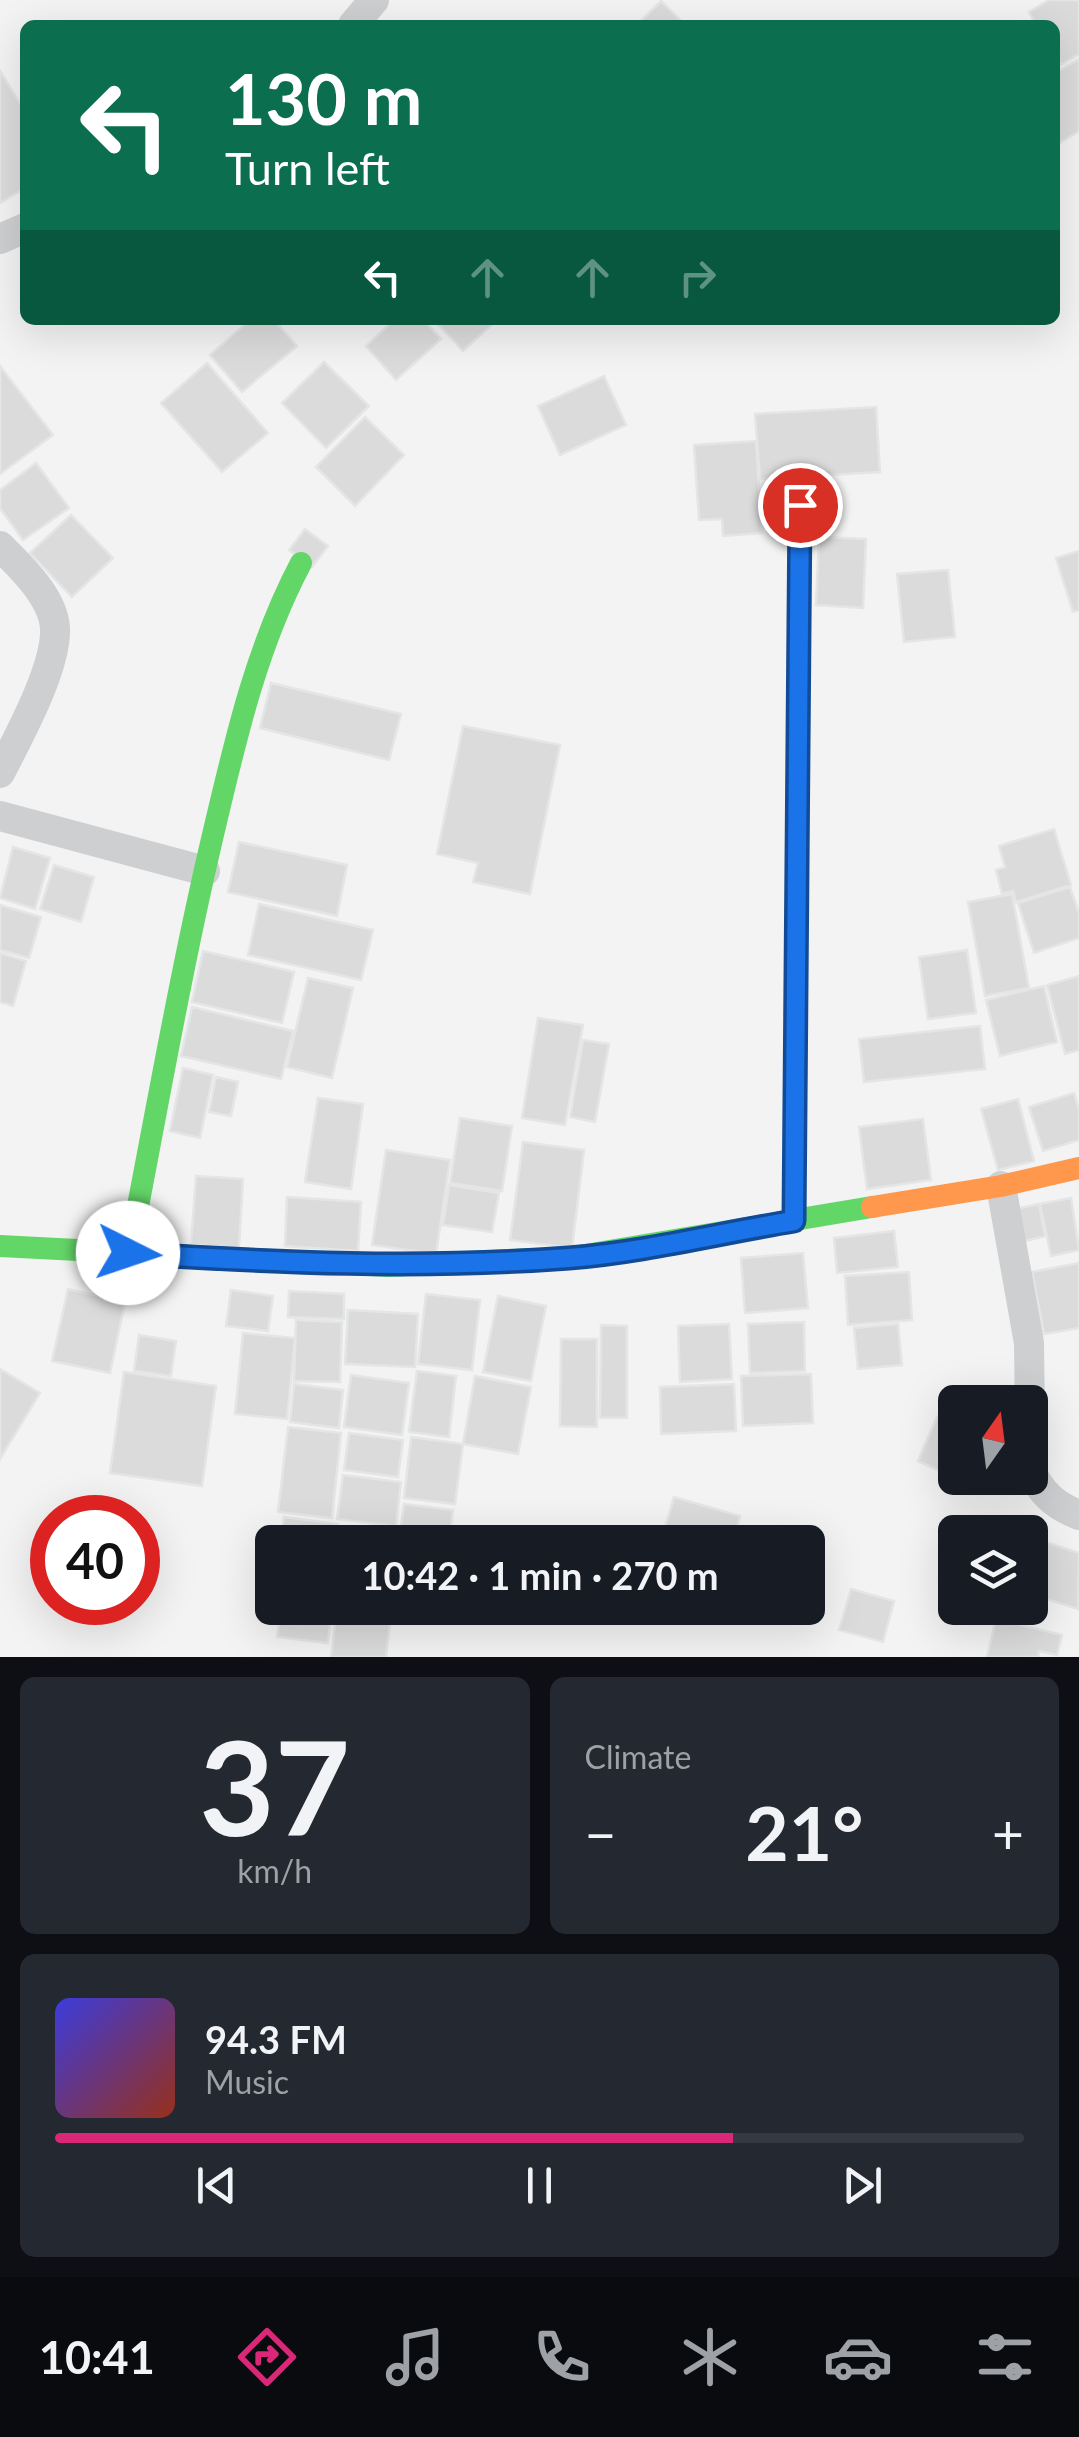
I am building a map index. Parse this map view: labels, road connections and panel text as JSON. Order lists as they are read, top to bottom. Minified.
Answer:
{"north":"top","page":{"turn":["130 m","Turn left"],"limit":"40","trip":"10:42 · 1 min · 270 m","tile":[["37","km/h"],"Climate"],"heat":["−","21°","+"],"song":["94.3 FM","Music"],"tabs":"10:41"}}
